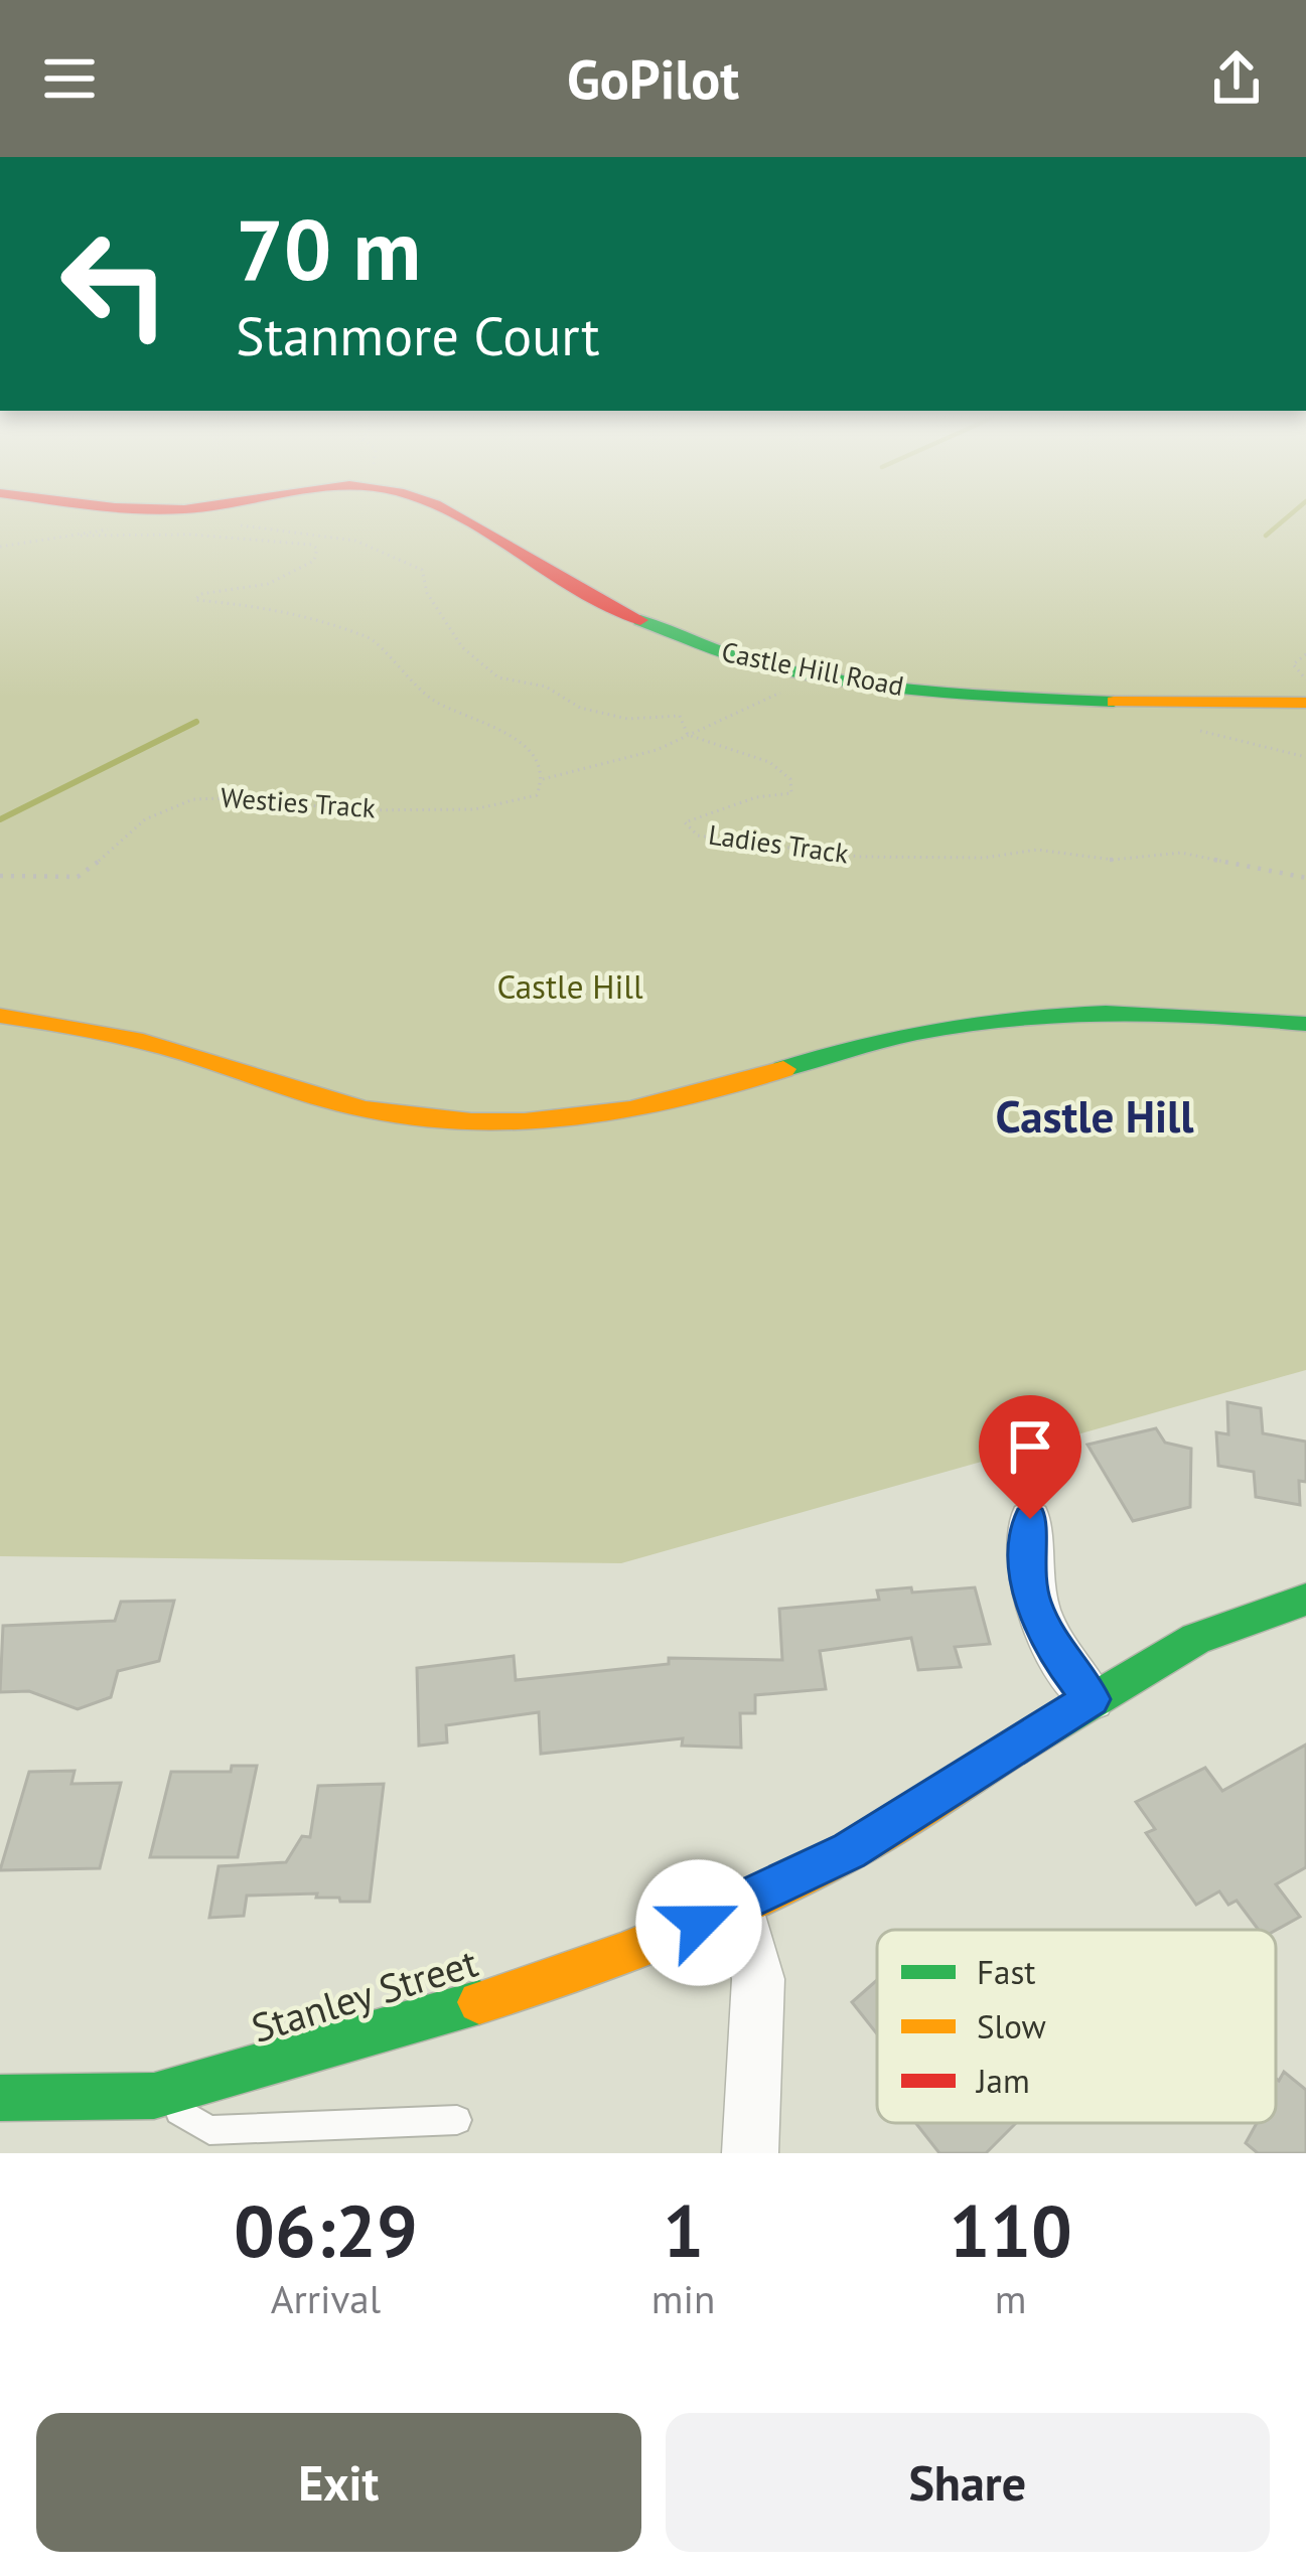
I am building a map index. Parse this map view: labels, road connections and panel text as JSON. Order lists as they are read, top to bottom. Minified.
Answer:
{"streets":{"main road":["Castle Hill Road","Stanley Street"],"path":["Westies Track","Ladies Track"]},"crossings":[["Castle Hill Road","Westies Track"],["Westies Track","Ladies Track"]],"districts":["Castle Hill"],"parks":["Castle Hill"],"legend":["Fast","Slow","Jam"],"page":{"header":"GoPilot","turn":["70 m","Stanmore Court"],"eta":["06:29","Arrival","1","min","110","m"],"buttons":["Exit","Share"]}}
